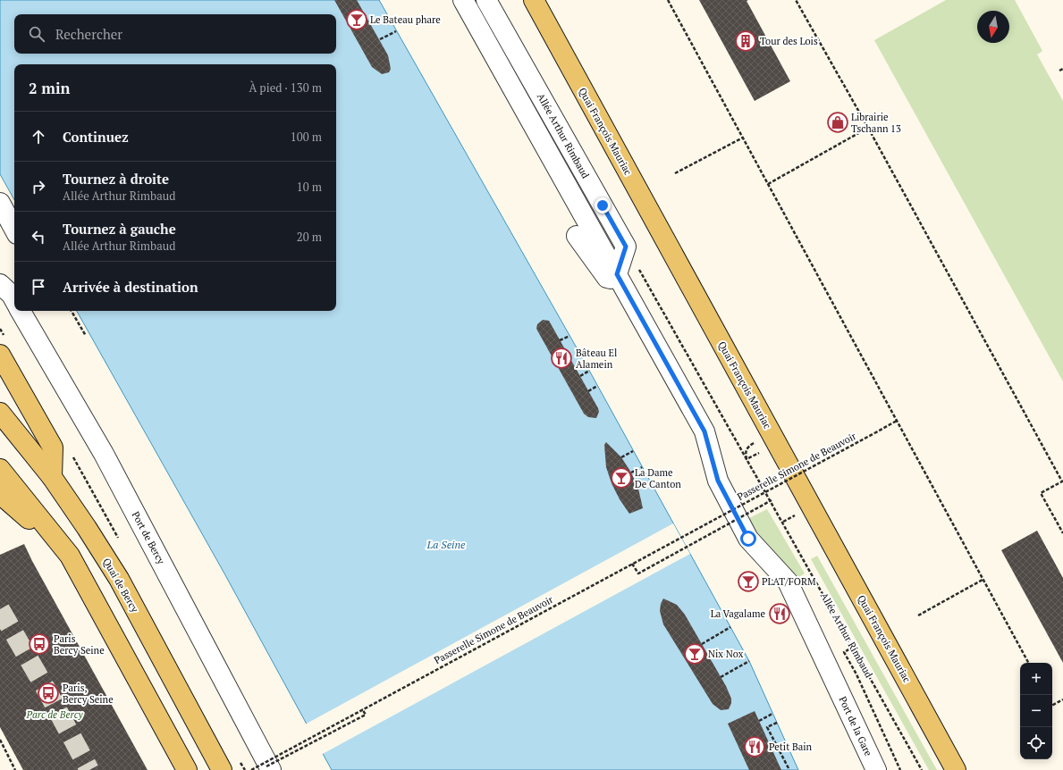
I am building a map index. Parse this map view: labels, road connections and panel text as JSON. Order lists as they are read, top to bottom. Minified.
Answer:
{"streets":{"main road":["Quai François Mauriac","Quai de Bercy"],"street":["Allée Arthur Rimbaud","Port de Bercy","Port de la Gare"],"path":["Passerelle Simone de Beauvoir"]},"crossings":[["Allée Arthur Rimbaud","Passerelle Simone de Beauvoir"]],"water":["La Seine"],"parks":["Parc de Bercy"],"places":{"bar":["Le Bateau phare","La Dame De Canton","PLAT/FORM","Nix Nox"],"building":["Tour des Lois"],"shop":["Librairie Tschann 13"],"restaurant":["Bâteau El Alamein","La Vagalame","Petit Bain"],"bus stop":["Paris Bercy Seine","Paris, Bercy Seine"]},"north":"bottom","page":{"search":"Rechercher","heading":["2 min","À pied · 130 m"],"list":[["Continuez","100 m"],["Tournez à droite","Allée Arthur Rimbaud","10 m"],["Tournez à gauche","Allée Arthur Rimbaud","20 m"],"Arrivée à destination"],"map_buttons":["+","−"]}}
